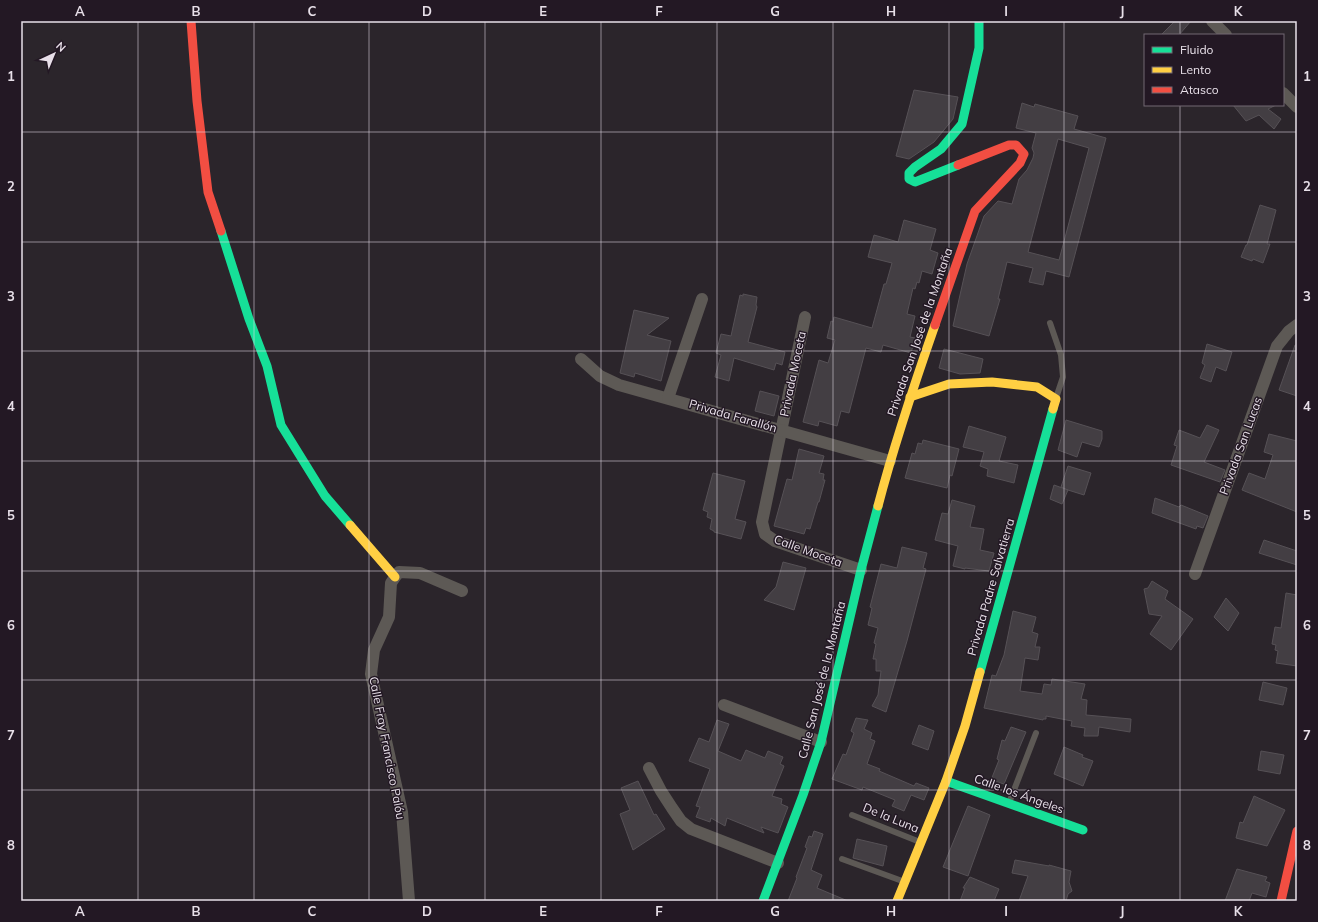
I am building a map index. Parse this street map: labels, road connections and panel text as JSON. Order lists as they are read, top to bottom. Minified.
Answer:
{"streets":{"street":["Privada San José de la Montaña","Privada Moceta","Privada Farallón","Privada San Lucas","Calle Moceta","Privada Padre Salvatierra","Calle San José de la Montaña","Calle Fray Francisco Palóu","Calle los Ángeles"],"lane":["De la Luna"]},"crossings":[["Privada San José de la Montaña","Privada Farallón"],["Privada San José de la Montaña","Calle San José de la Montaña"],["Privada Moceta","Privada Farallón"],["Privada Moceta","Calle Moceta"],["Privada Farallón","Calle Moceta"],["Privada Farallón","Calle San José de la Montaña"],["Calle Moceta","Calle San José de la Montaña"],["Privada Padre Salvatierra","Calle los Ángeles"],["Privada Padre Salvatierra","De la Luna"]],"legend":["Fluido","Lento","Atasco"],"north":"top right","grid":{"columns":["A","B","C","D","E","F","G","H","I","J","K"],"rows":["1","2","3","4","5","6","7","8"]}}
